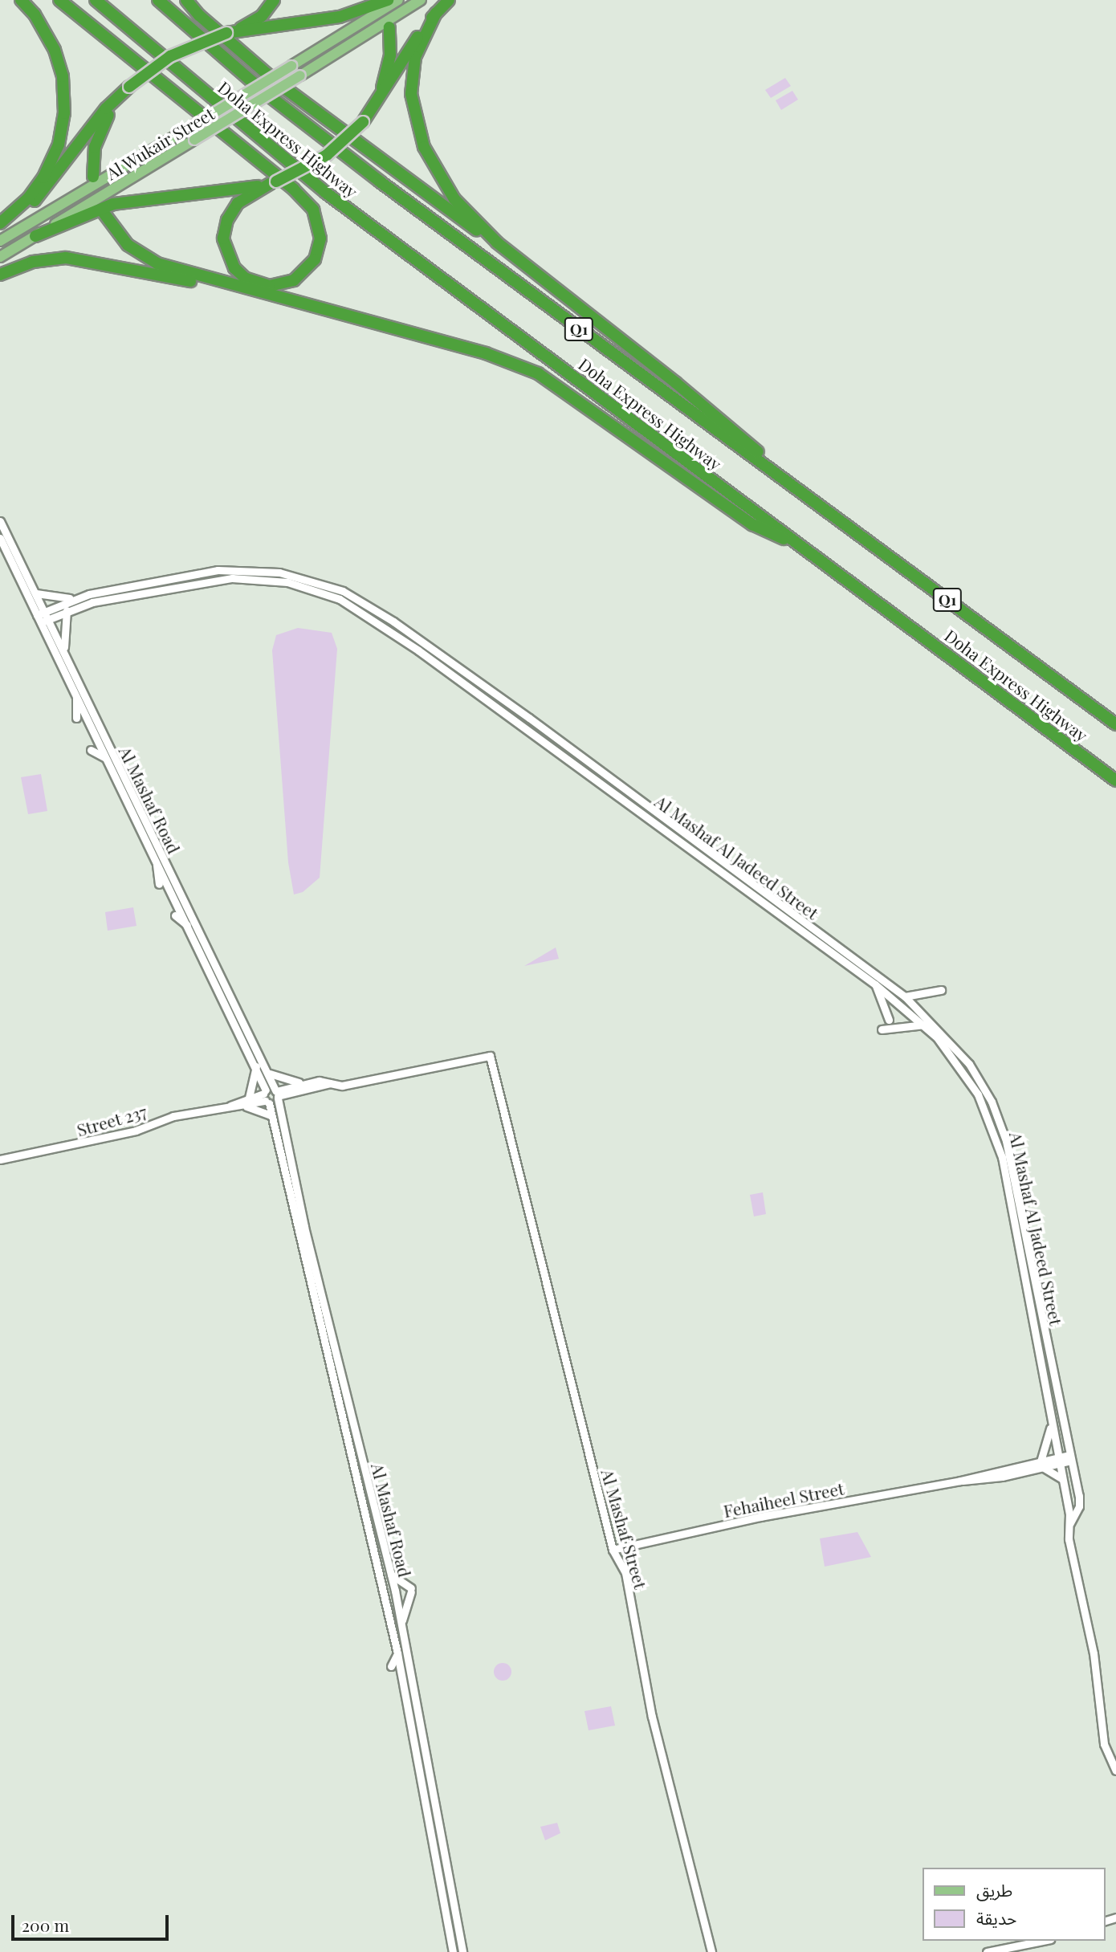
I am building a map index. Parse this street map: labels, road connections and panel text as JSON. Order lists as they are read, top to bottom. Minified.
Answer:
{"streets":{"highway":["Doha Express Highway","Q1"],"main road":["Al Wukair Street"],"street":["Al Mashaf Road","Al Mashaf Al Jadeed Street","Street 237","Fehaiheel Street","Al Mashaf Street"]},"crossings":[["Al Mashaf Road","Al Mashaf Al Jadeed Street"],["Al Mashaf Road","Street 237"],["Al Mashaf Al Jadeed Street","Fehaiheel Street"],["Fehaiheel Street","Al Mashaf Street"]],"legend":["طريق","حديقة"],"scale_bar":"200 m"}
